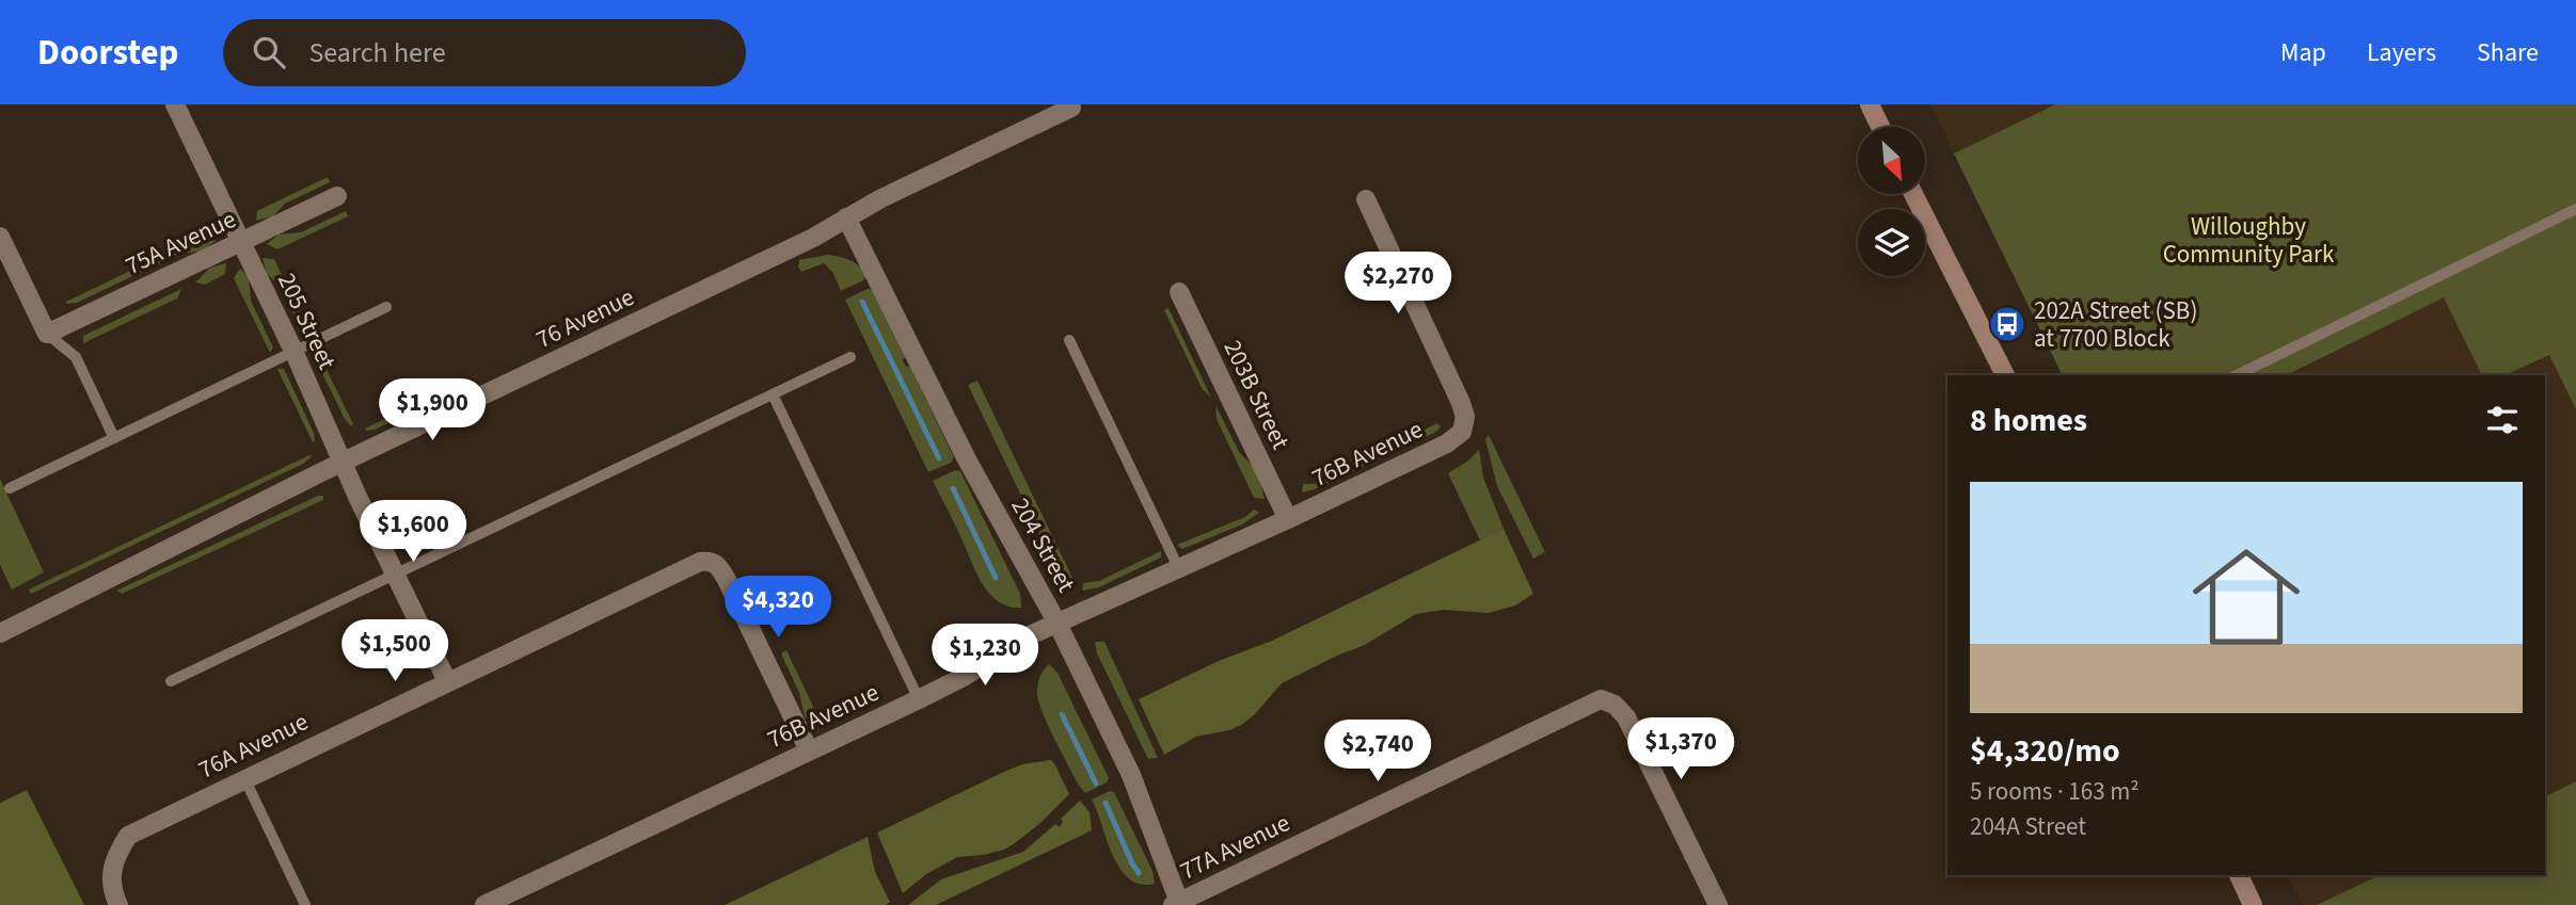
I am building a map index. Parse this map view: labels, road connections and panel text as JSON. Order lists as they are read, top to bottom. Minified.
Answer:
{"streets":{"street":["75A Avenue","76 Avenue","205 Street","203B Street","76B Avenue","204 Street","76A Avenue","77A Avenue"]},"crossings":[["75A Avenue","205 Street"],["76 Avenue","205 Street"],["76 Avenue","204 Street"],["205 Street","76A Avenue"],["203B Street","76B Avenue"],["76B Avenue","204 Street"],["76B Avenue","76A Avenue"],["204 Street","77A Avenue"]],"parks":["Willoughby Community Park"],"places":{"bus stop":["202A Street (SB) at 7700 Block"]},"north":"bottom right","page":{"header":"Doorstep","search":"Search here","nav":["Map","Layers","Share"],"price":["$2,270","$1,900","$1,600","$4,320","$1,500","$1,230","$1,370","$2,740"],"heading":"8 homes","list":[{"name":"$4,320/mo","note":"5 rooms · 163 m² · 204A Street"}]}}
